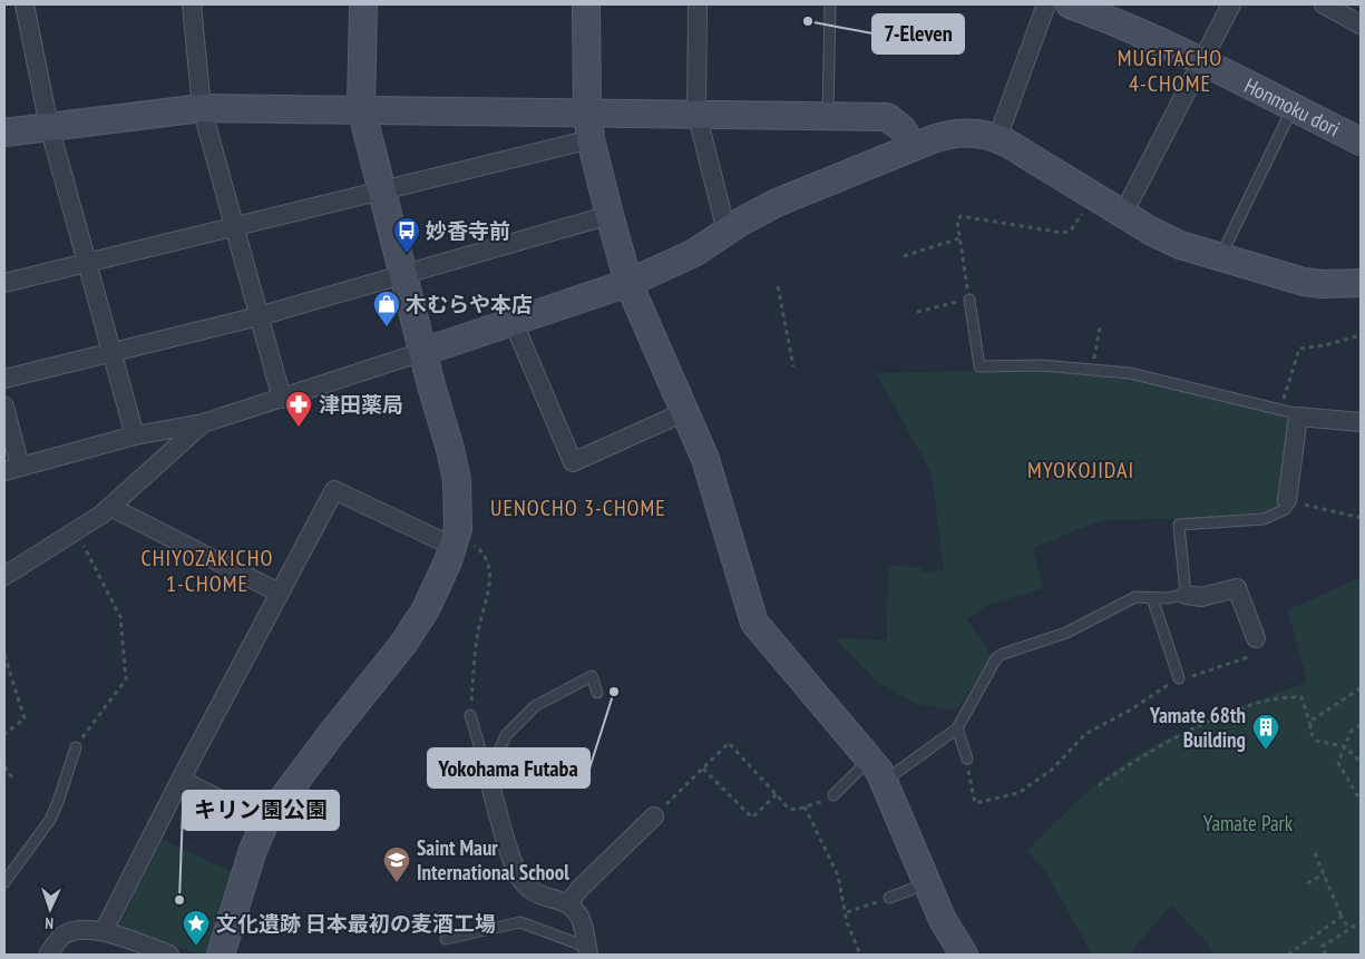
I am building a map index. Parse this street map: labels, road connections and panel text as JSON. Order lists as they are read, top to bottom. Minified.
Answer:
{"streets":{"street":["Honmoku dori"]},"districts":["MUGITACHO 4-CHOME","MYOKOJIDAI","UENOCHO 3-CHOME","CHIYOZAKICHO 1-CHOME"],"parks":["Yamate Park"],"places":{"other":["7-Eleven","Yokohama Futaba","キリン園公園"],"bus stop":["妙香寺前"],"shop":["木むらや本店"],"pharmacy":["津田薬局"],"building":["Yamate 68th Building"],"school or university":["Saint Maur International School"],"place":["文化遺跡 日本最初の麦酒工場"]},"north":"bottom"}
